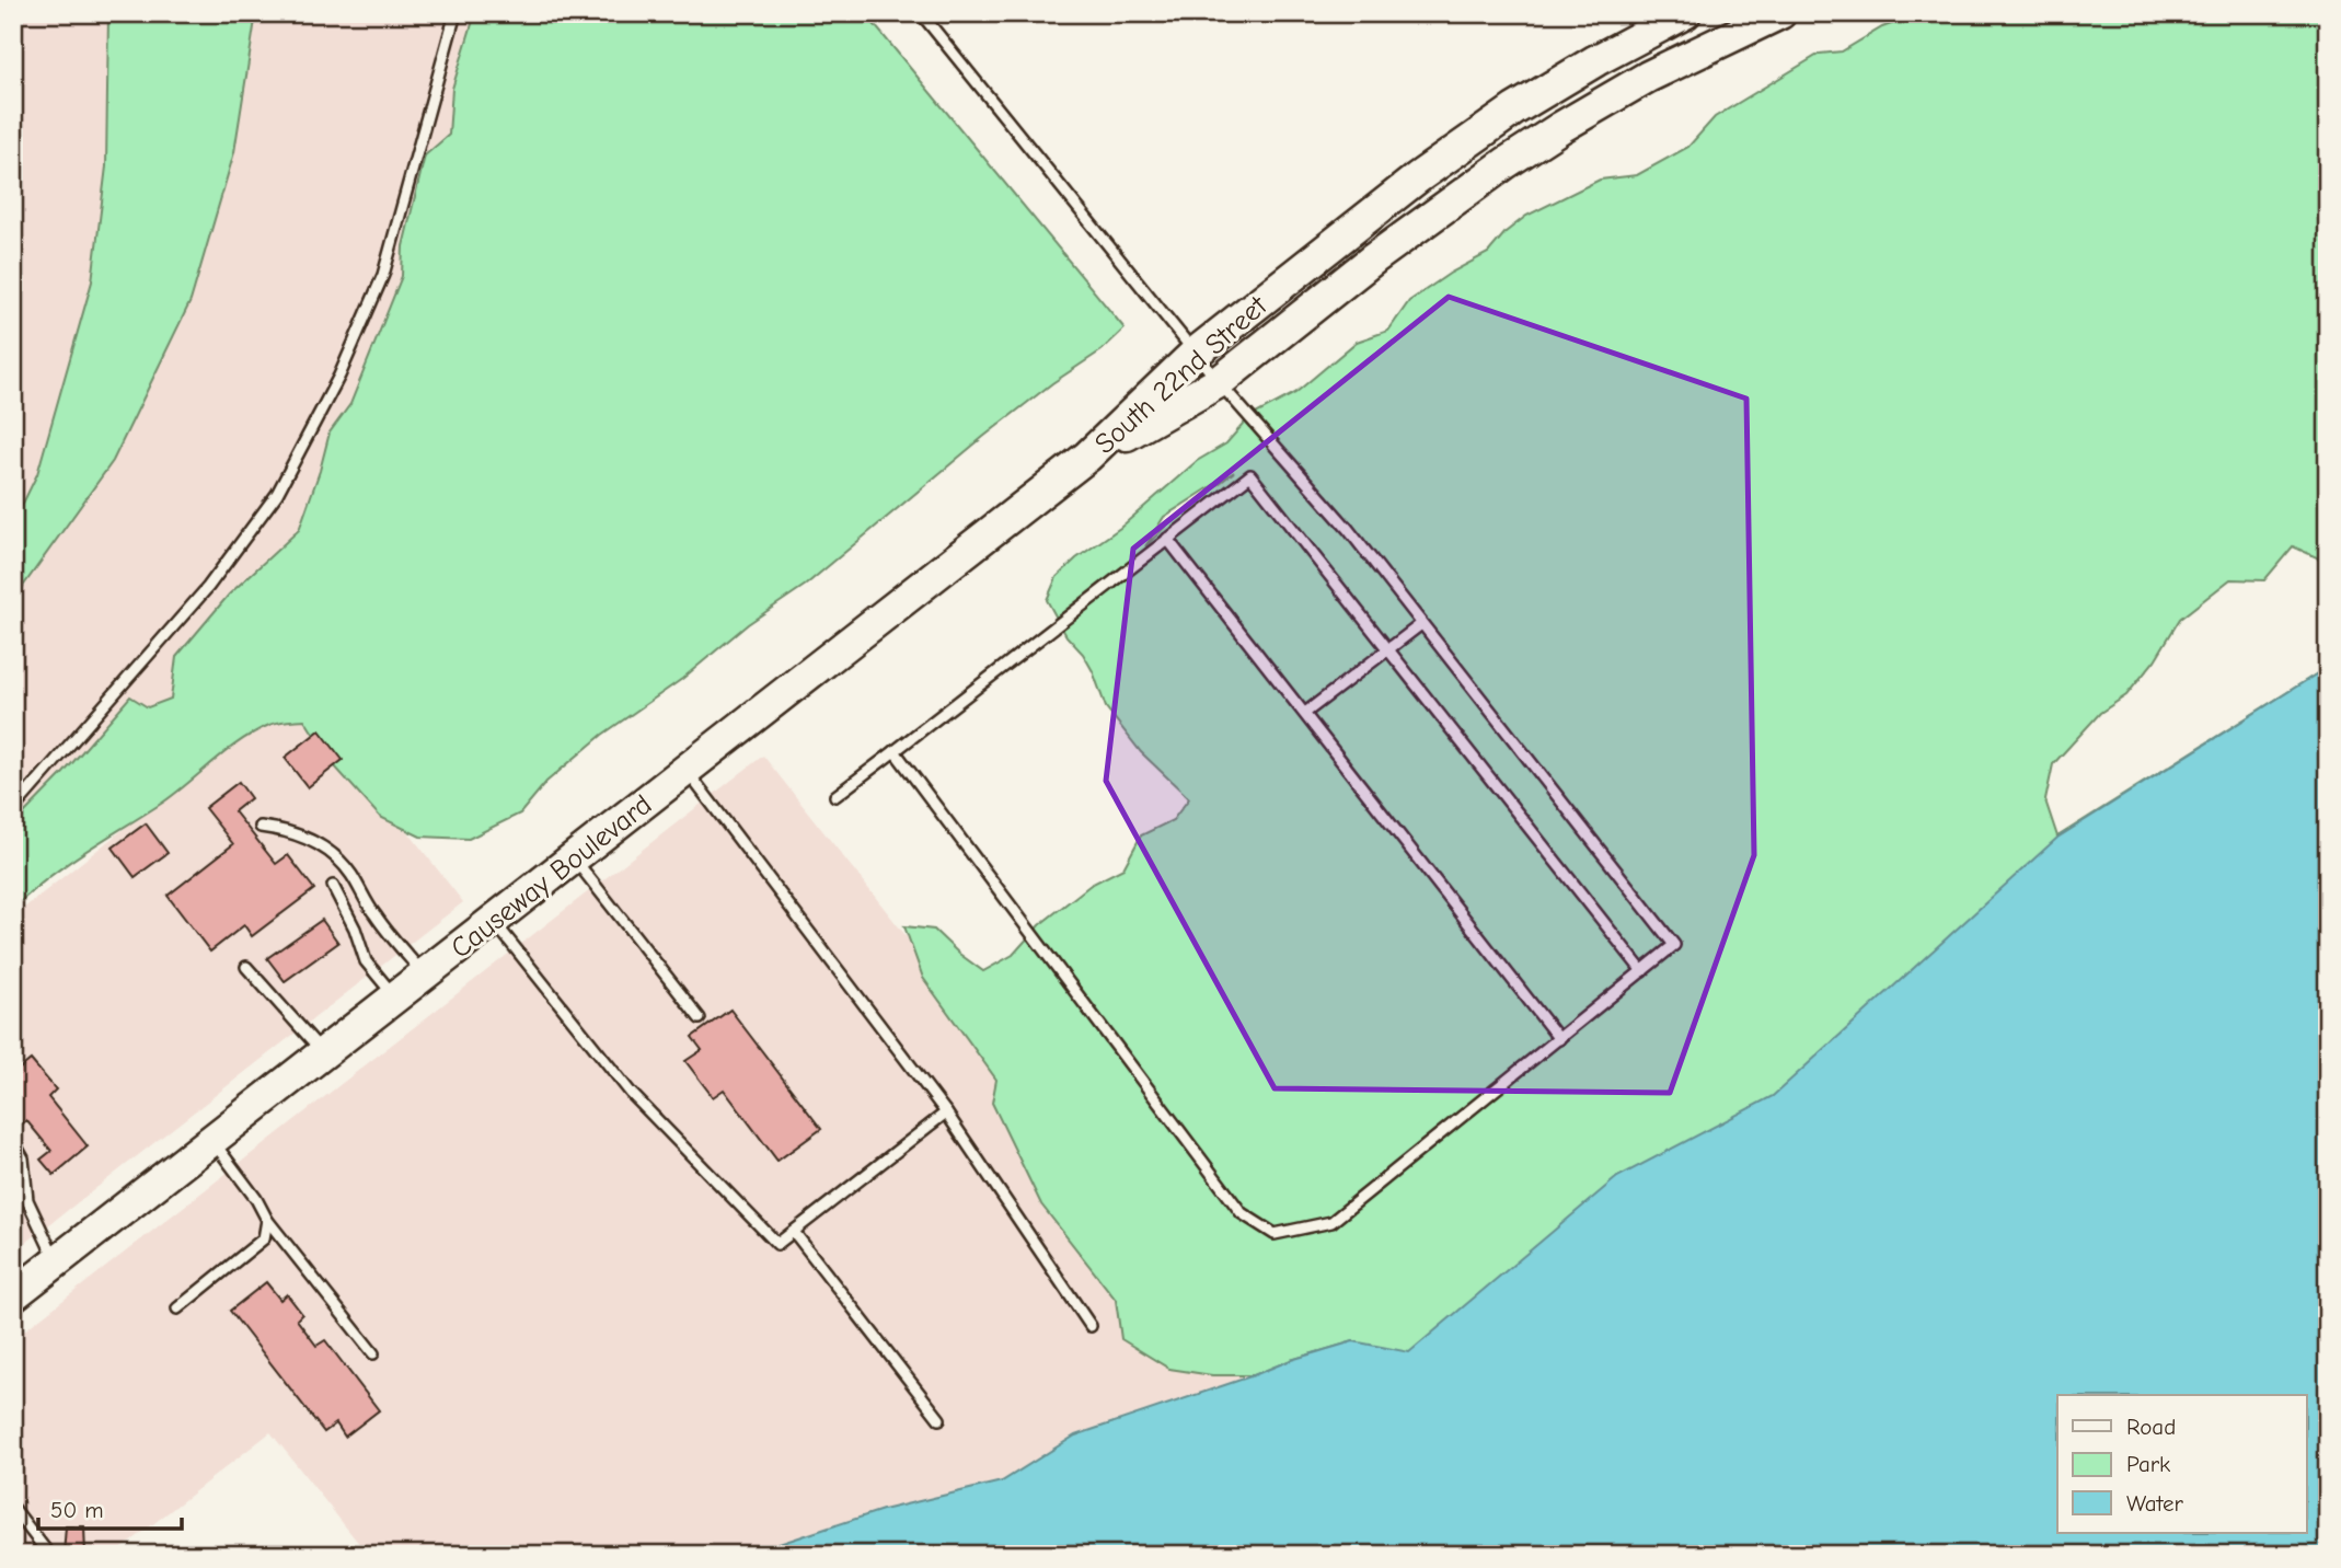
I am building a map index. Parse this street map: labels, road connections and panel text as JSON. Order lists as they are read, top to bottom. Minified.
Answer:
{"streets":{"main road":["South 22nd Street","Causeway Boulevard"]},"crossings":[["South 22nd Street","Causeway Boulevard"]],"legend":["Road","Park","Water"],"scale_bar":"50 m"}
